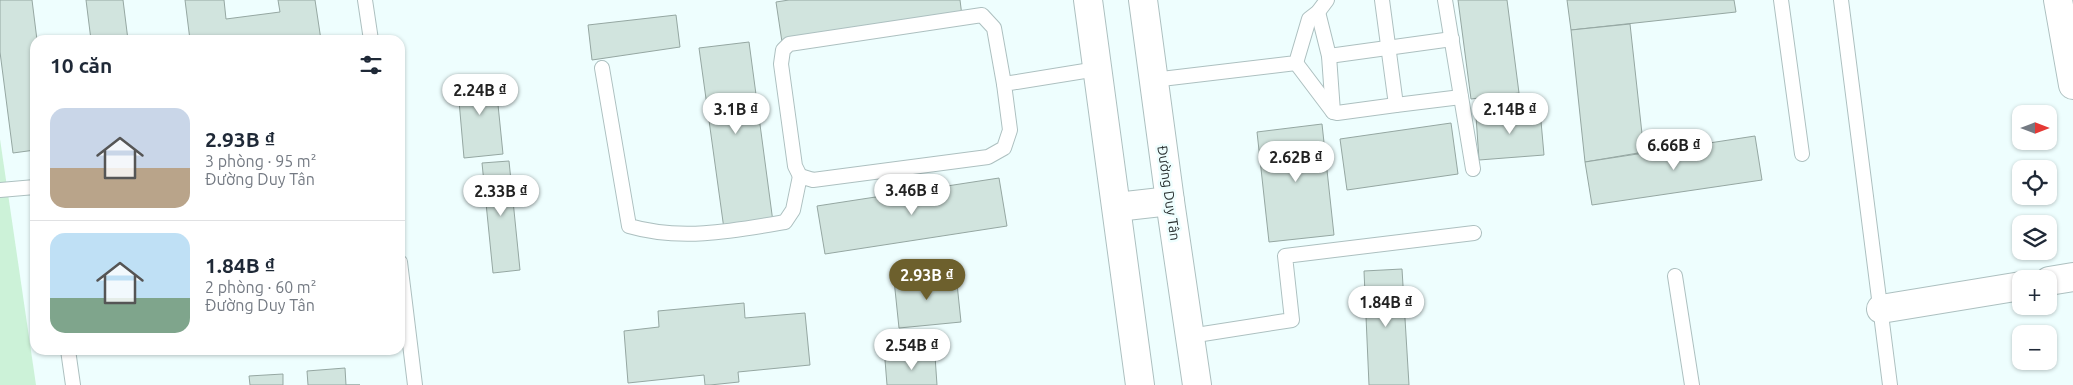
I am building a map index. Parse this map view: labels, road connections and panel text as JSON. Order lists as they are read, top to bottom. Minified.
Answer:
{"streets":{"street":["Đường Duy Tân"]},"north":"right","page":{"heading":"10 căn","price":["2.24B ₫","3.1B ₫","2.14B ₫","6.66B ₫","2.62B ₫","3.46B ₫","2.33B ₫","2.93B ₫","1.84B ₫","2.54B ₫"],"list":[{"name":"2.93B ₫","note":"3 phòng · 95 m² · Đường Duy Tân"},{"name":"1.84B ₫","note":"2 phòng · 60 m² · Đường Duy Tân"}],"map_buttons":["+","−"]}}
